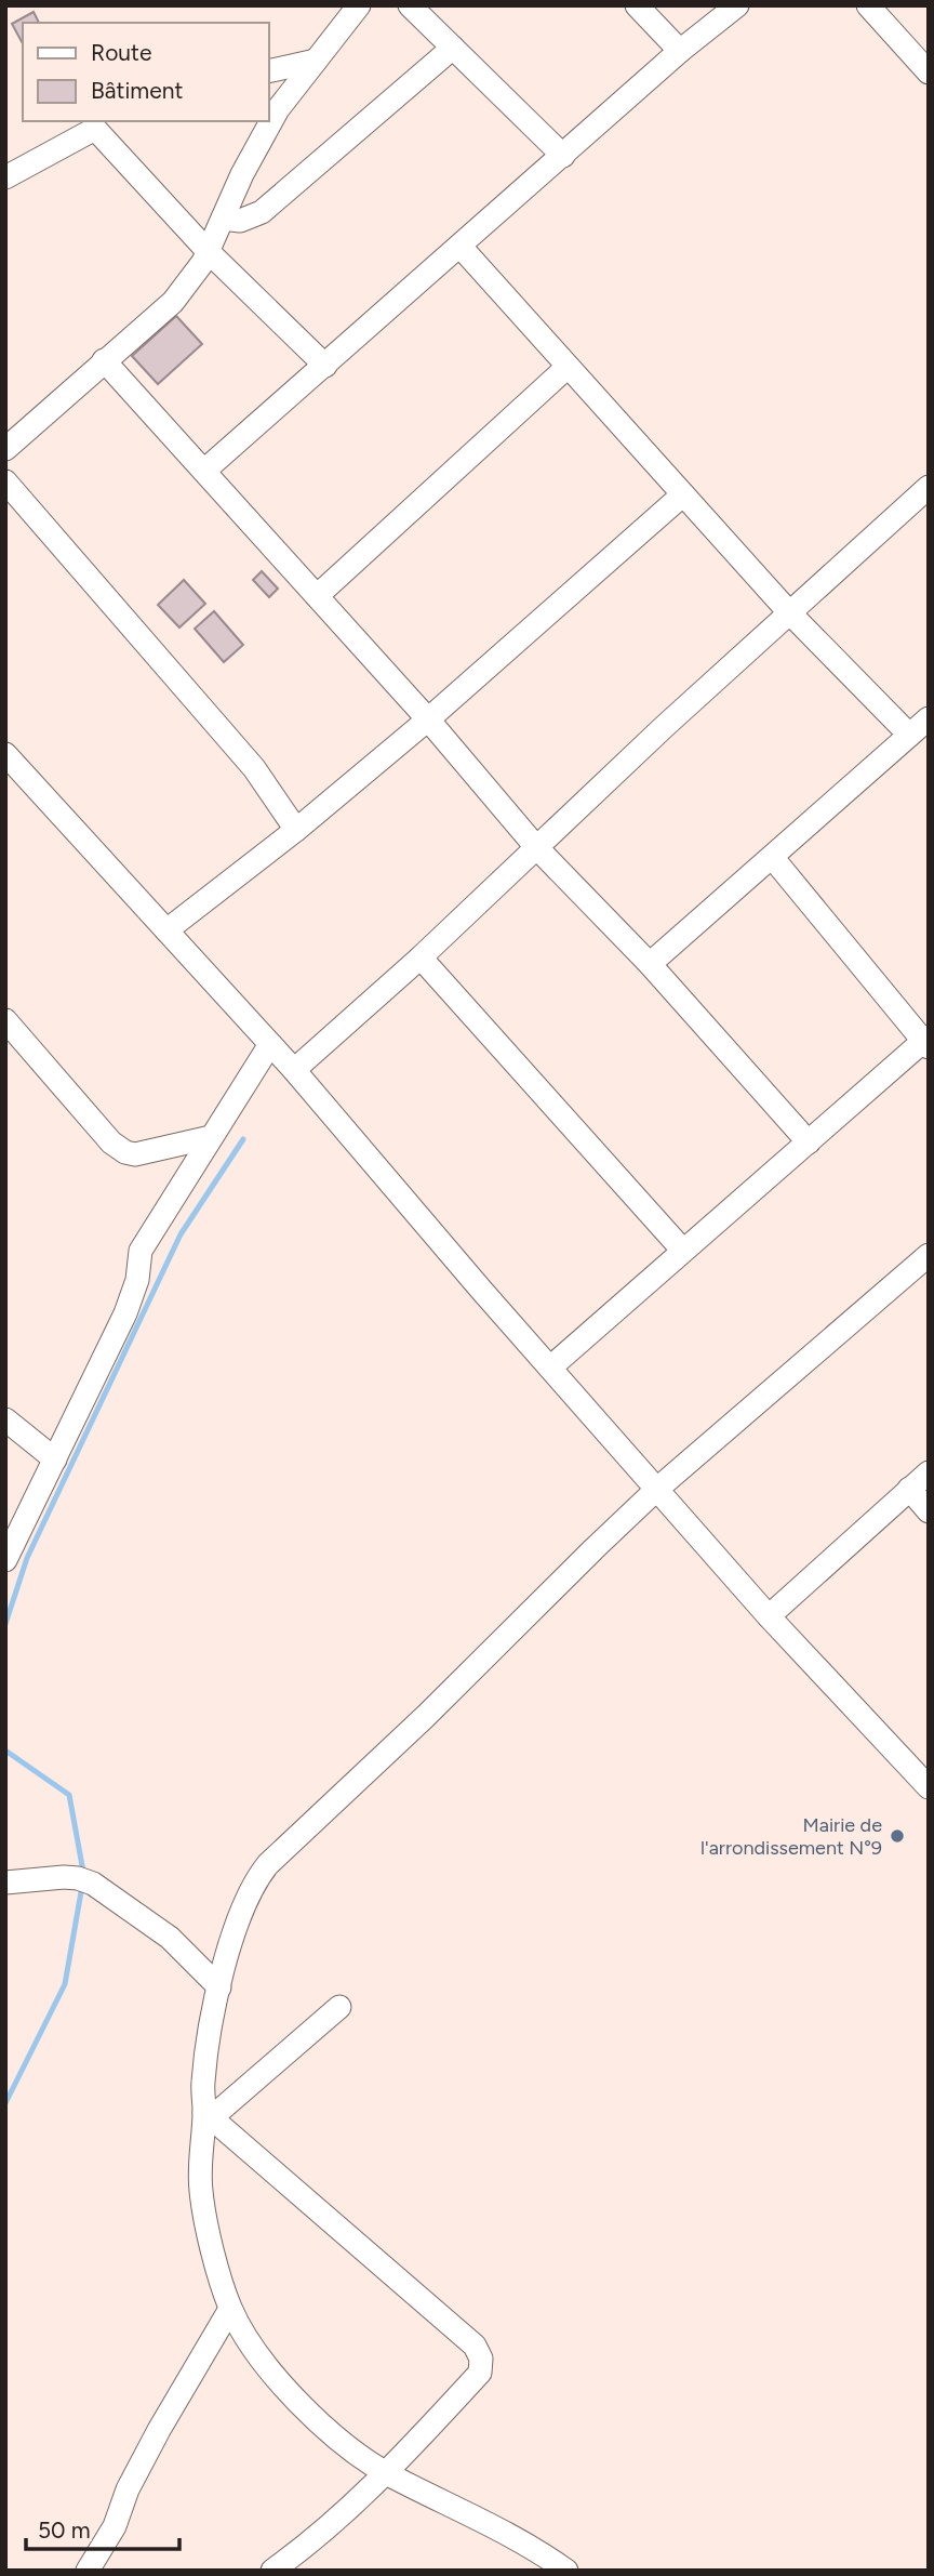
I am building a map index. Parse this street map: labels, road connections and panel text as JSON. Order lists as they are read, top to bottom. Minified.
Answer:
{"places":["Mairie de l'arrondissement N°9"],"legend":["Route","Bâtiment"],"scale_bar":"50 m"}
